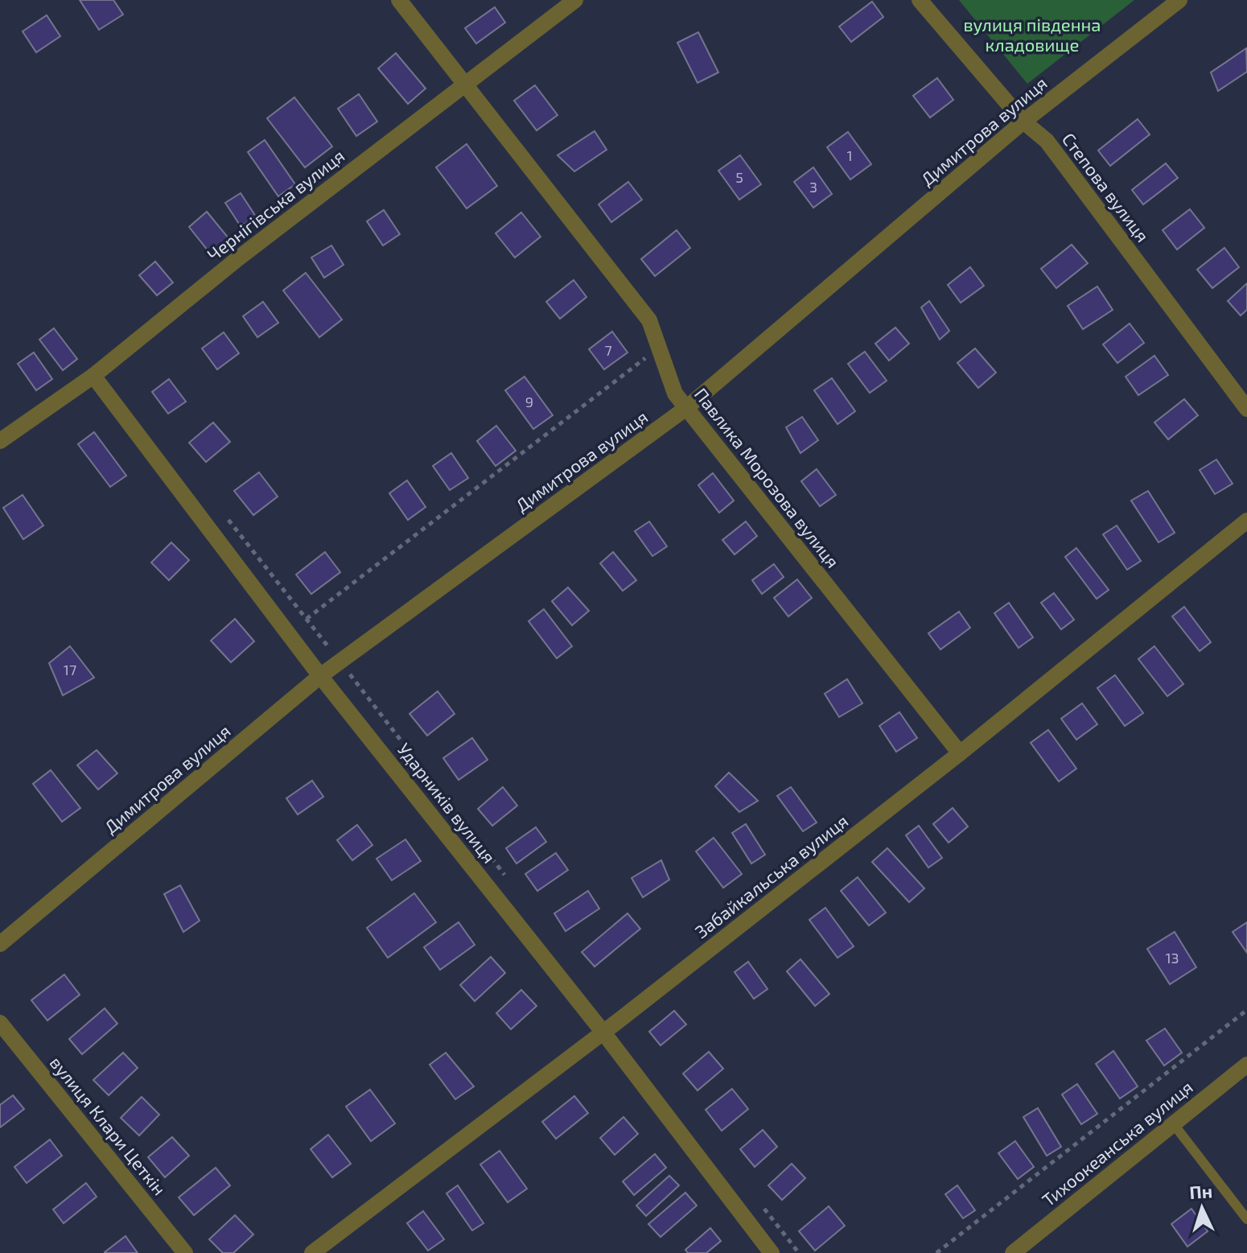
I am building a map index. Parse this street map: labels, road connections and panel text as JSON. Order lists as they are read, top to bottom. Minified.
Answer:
{"streets":{"street":["Димитрова вулиця","Степова вулиця","Чернігівська вулиця","Павлика Морозова вулиця","Ударників вулиця","Забайкальська вулиця","вулиця Клари Цеткін","Тихоокеанська вулиця"]},"crossings":[["Димитрова вулиця","Степова вулиця"],["Димитрова вулиця","Павлика Морозова вулиця"],["Димитрова вулиця","Ударників вулиця"],["Чернігівська вулиця","Павлика Морозова вулиця"],["Чернігівська вулиця","Ударників вулиця"],["Павлика Морозова вулиця","Забайкальська вулиця"],["Ударників вулиця","Забайкальська вулиця"]],"parks":["вулиця південна кладовище"],"house_numbers":["1","5","3","7","9","17","13"],"north":"top"}
